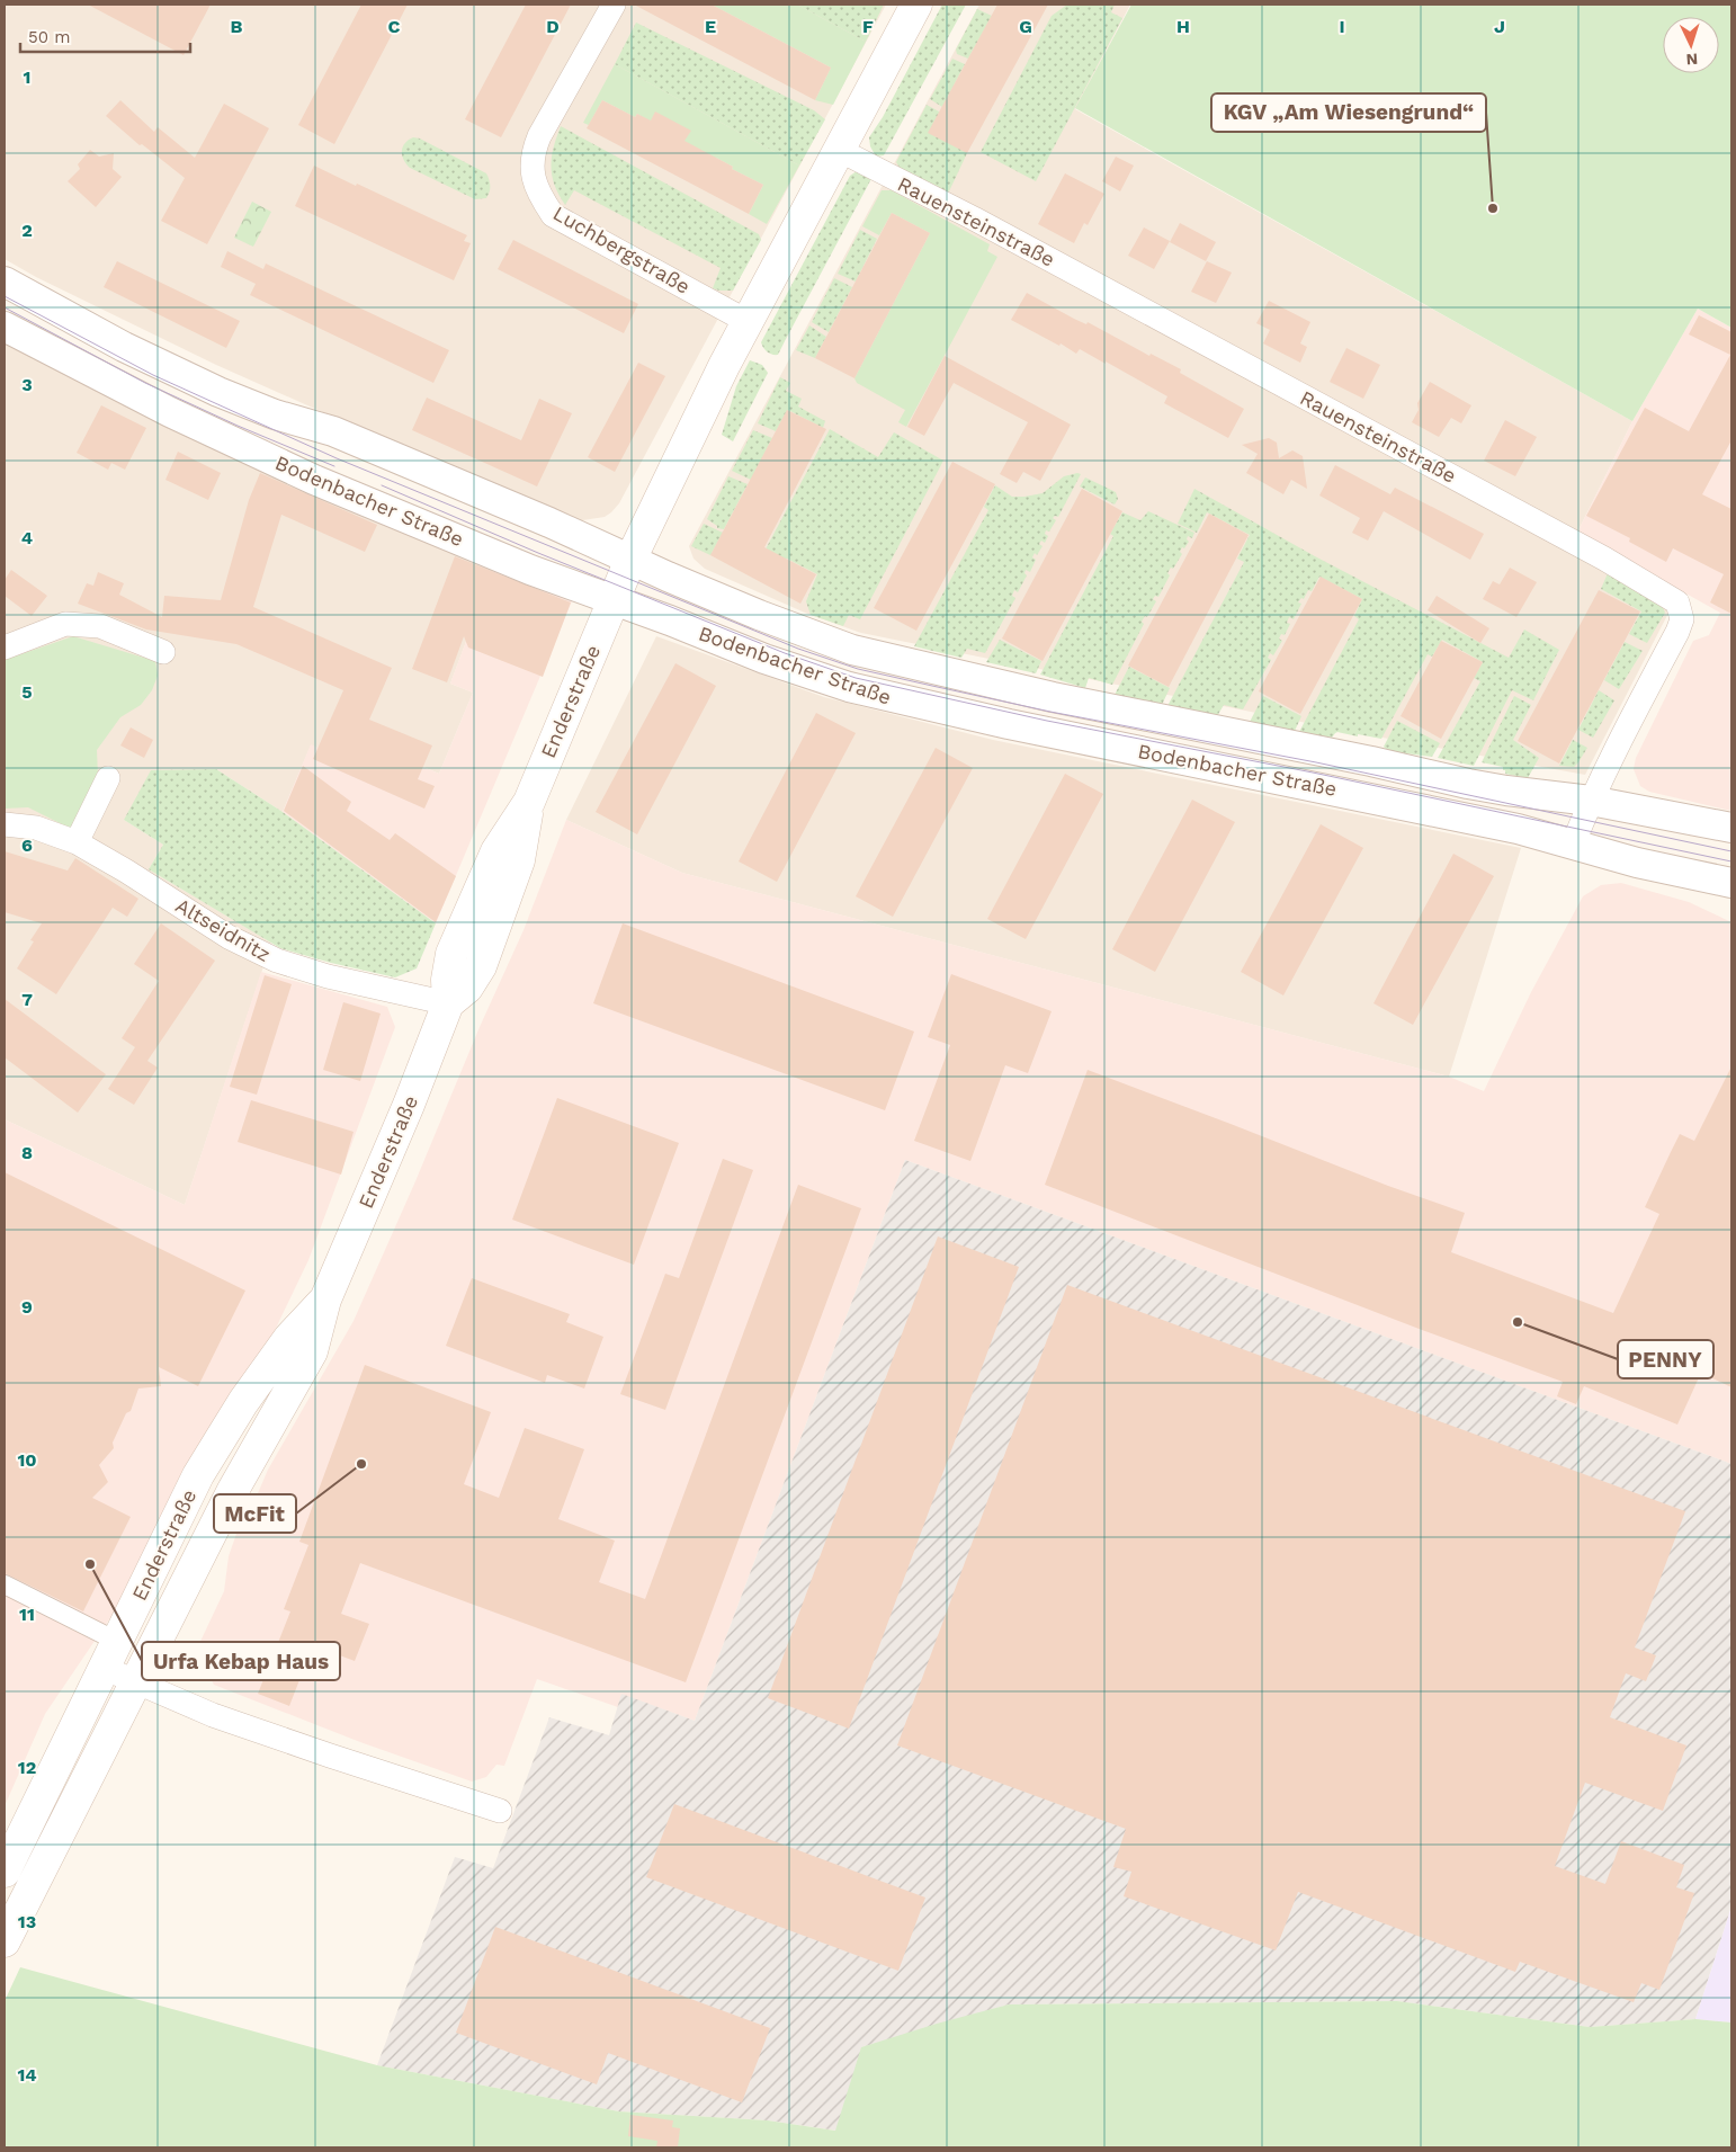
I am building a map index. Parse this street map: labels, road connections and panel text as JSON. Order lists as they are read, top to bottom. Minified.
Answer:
{"streets":{"main road":["Enderstraße"],"street":["Rauensteinstraße","Luchbergstraße","Bodenbacher Straße","Altseidnitz"]},"crossings":[["Rauensteinstraße","Bodenbacher Straße"],["Rauensteinstraße","Enderstraße"],["Luchbergstraße","Enderstraße"],["Bodenbacher Straße","Enderstraße"],["Enderstraße","Altseidnitz"]],"places":["KGV „Am Wiesengrund“","PENNY","McFit","Urfa Kebap Haus"],"scale_bar":"50 m","north":"bottom","grid":{"columns":["B","C","D","E","F","G","H","I","J"],"rows":["1","2","3","4","5","6","7","8","9","10","11","12","13","14"]}}
